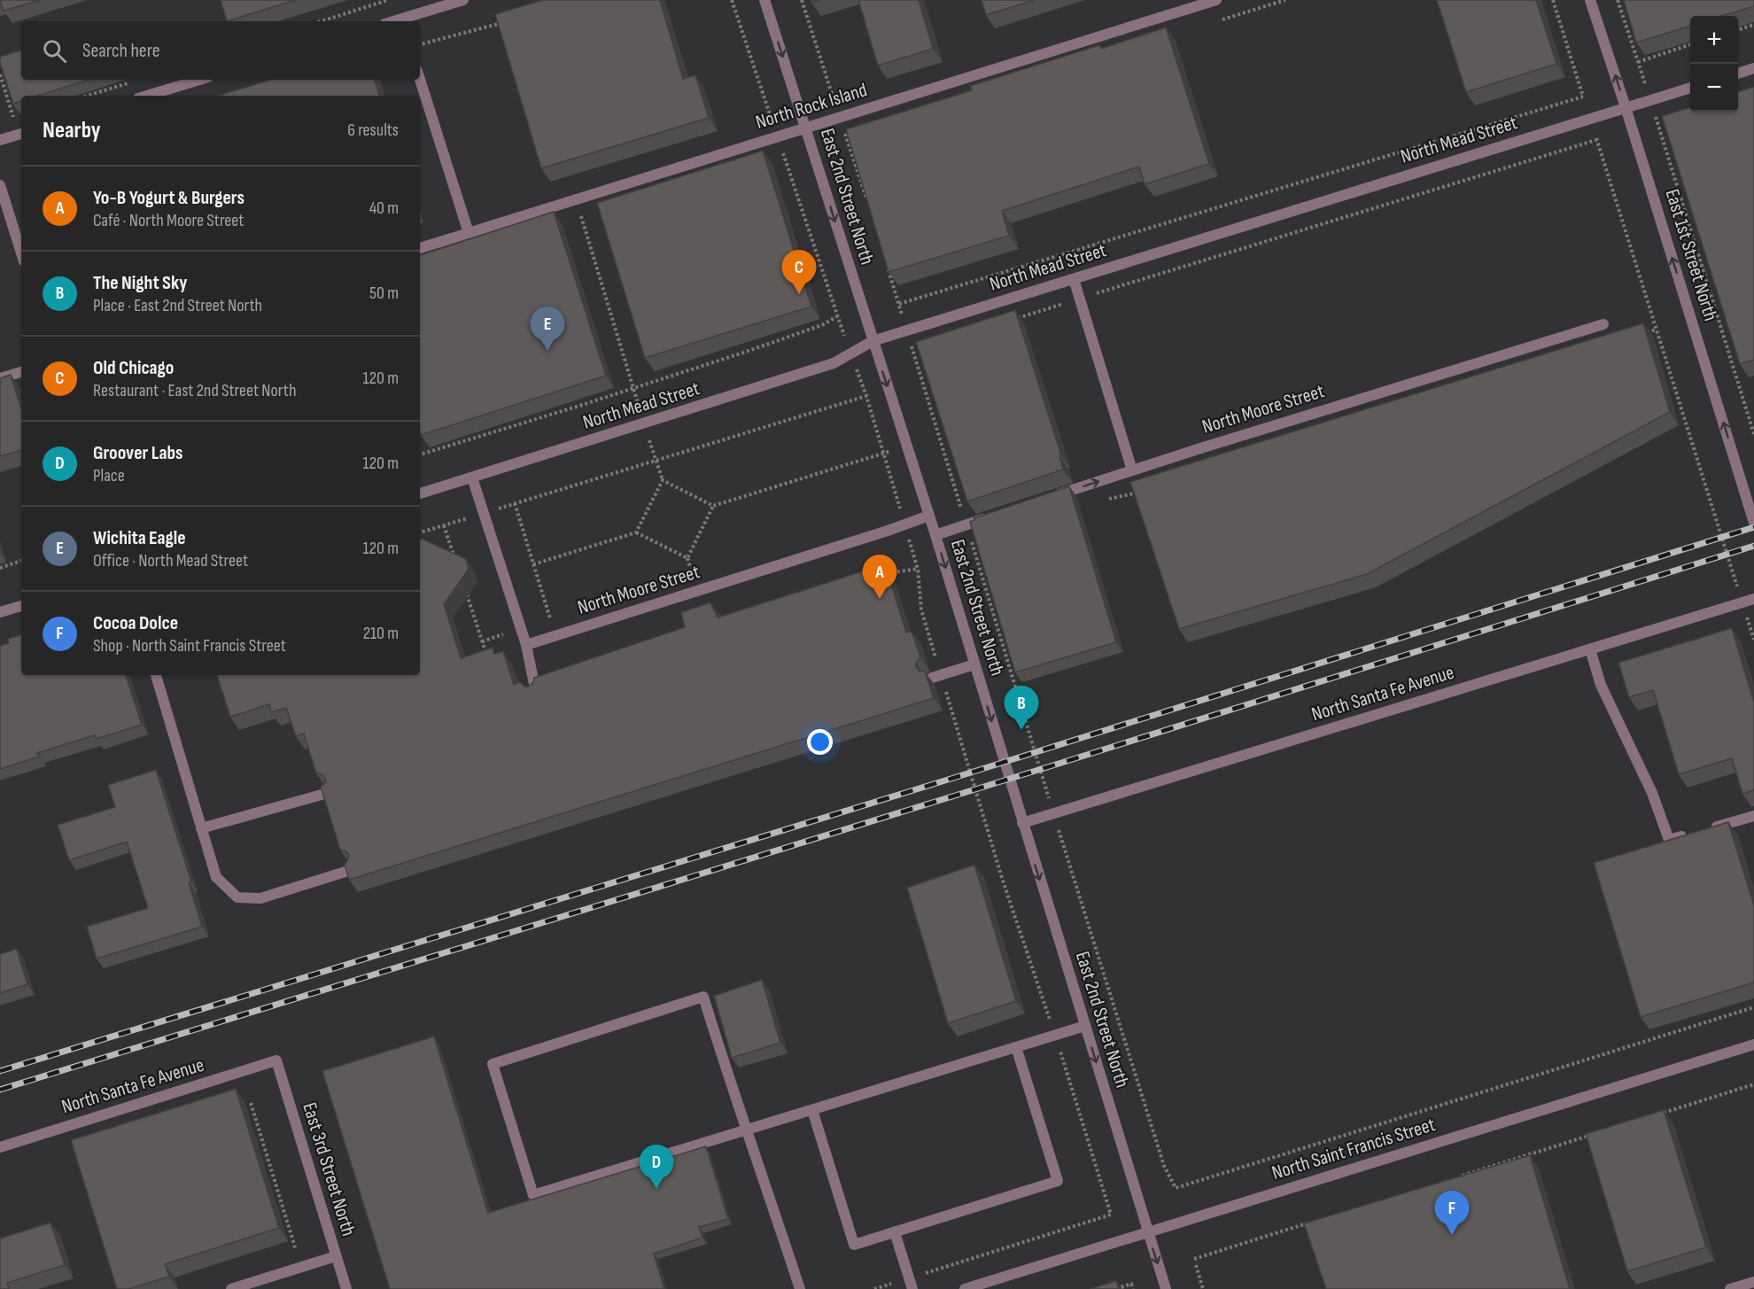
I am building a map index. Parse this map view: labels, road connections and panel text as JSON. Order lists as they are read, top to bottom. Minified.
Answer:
{"streets":{"street":["North Rock Island","North Mead Street","East 2nd Street North","East 1st Street North","North Moore Street","North Santa Fe Avenue","North Saint Francis Street","East 3rd Street North"]},"crossings":[["North Rock Island","East 2nd Street North"],["North Mead Street","East 2nd Street North"],["North Mead Street","East 1st Street North"],["East 2nd Street North","North Moore Street"],["East 2nd Street North","North Santa Fe Avenue"],["East 2nd Street North","North Saint Francis Street"],["North Santa Fe Avenue","East 3rd Street North"]],"one_way":["East 2nd Street North","East 1st Street North"],"page":{"map_buttons":["+","−"],"search":"Search here","heading":["Nearby","6 results"],"list":[{"mark":"A","name":"Yo-B Yogurt & Burgers","note":"Café · North Moore Street","value":"40 m"},{"mark":"B","name":"The Night Sky","note":"Place · East 2nd Street North","value":"50 m"},{"mark":"C","name":"Old Chicago","note":"Restaurant · East 2nd Street North","value":"120 m"},{"mark":"D","name":"Groover Labs","note":"Place","value":"120 m"},{"mark":"E","name":"Wichita Eagle","note":"Office · North Mead Street","value":"120 m"},{"mark":"F","name":"Cocoa Dolce","note":"Shop · North Saint Francis Street","value":"210 m"}],"pins":["C","E","A","B","D","F"]}}
